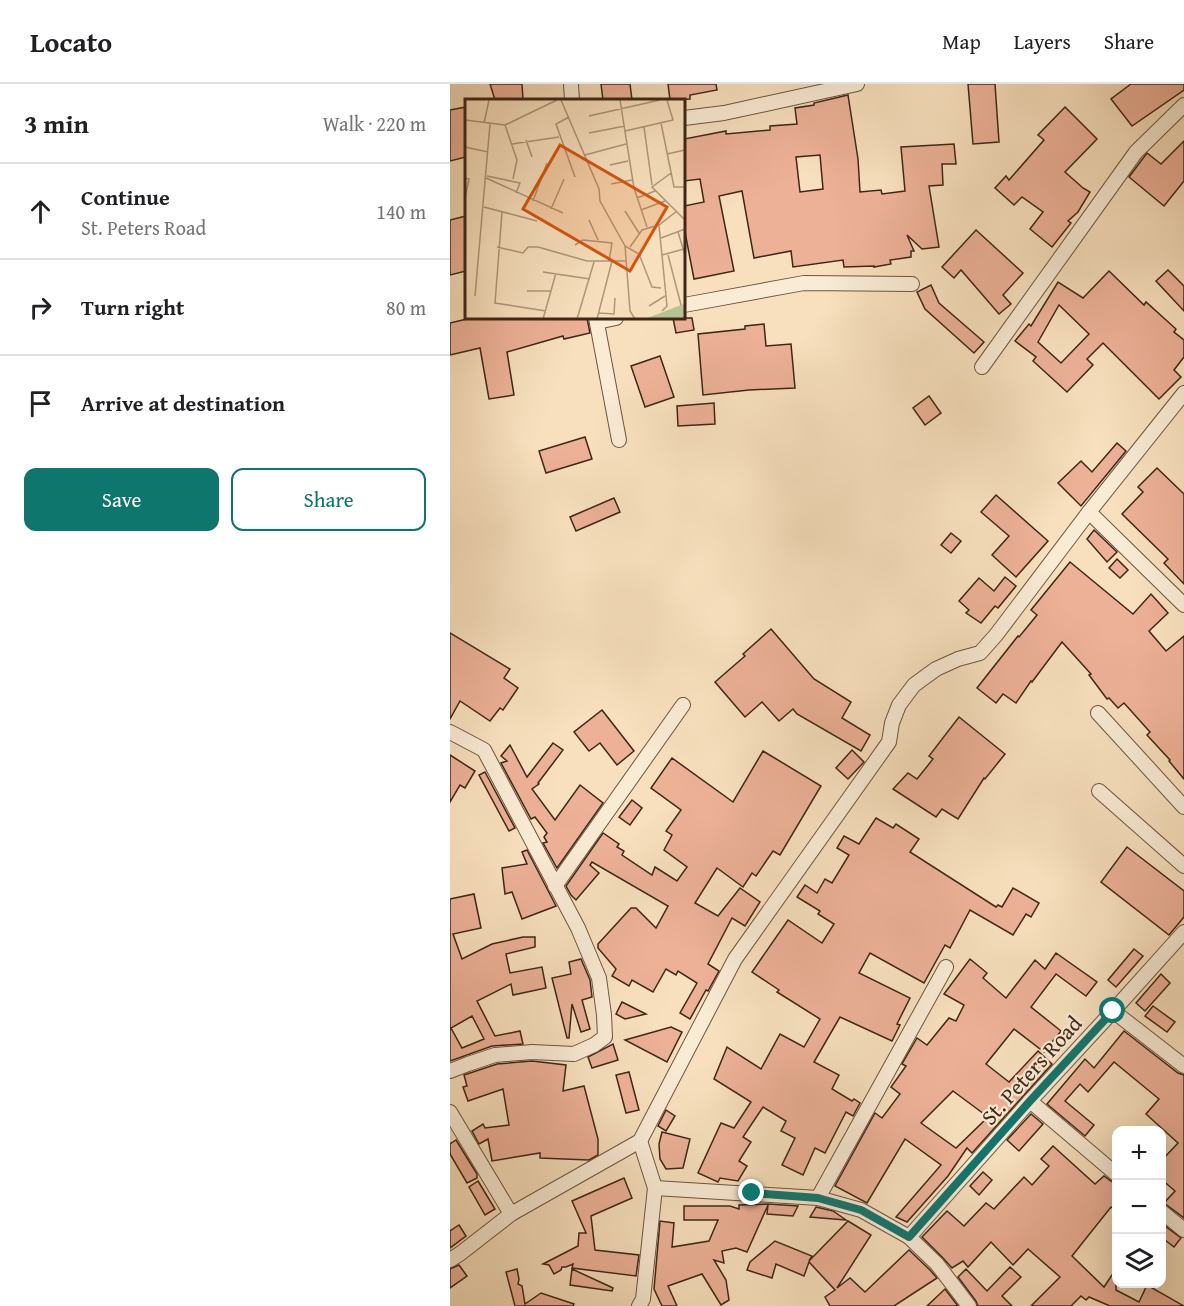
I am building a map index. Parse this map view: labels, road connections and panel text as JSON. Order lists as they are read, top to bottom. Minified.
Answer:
{"streets":{"street":["St. Peters Road"]},"page":{"header":"Locato","nav":["Map","Layers","Share"],"heading":["3 min","Walk · 220 m"],"list":[["Continue","St. Peters Road","140 m"],["Turn right","80 m"],"Arrive at destination"],"buttons":["Save","Share"],"map_buttons":["+","−"]}}
